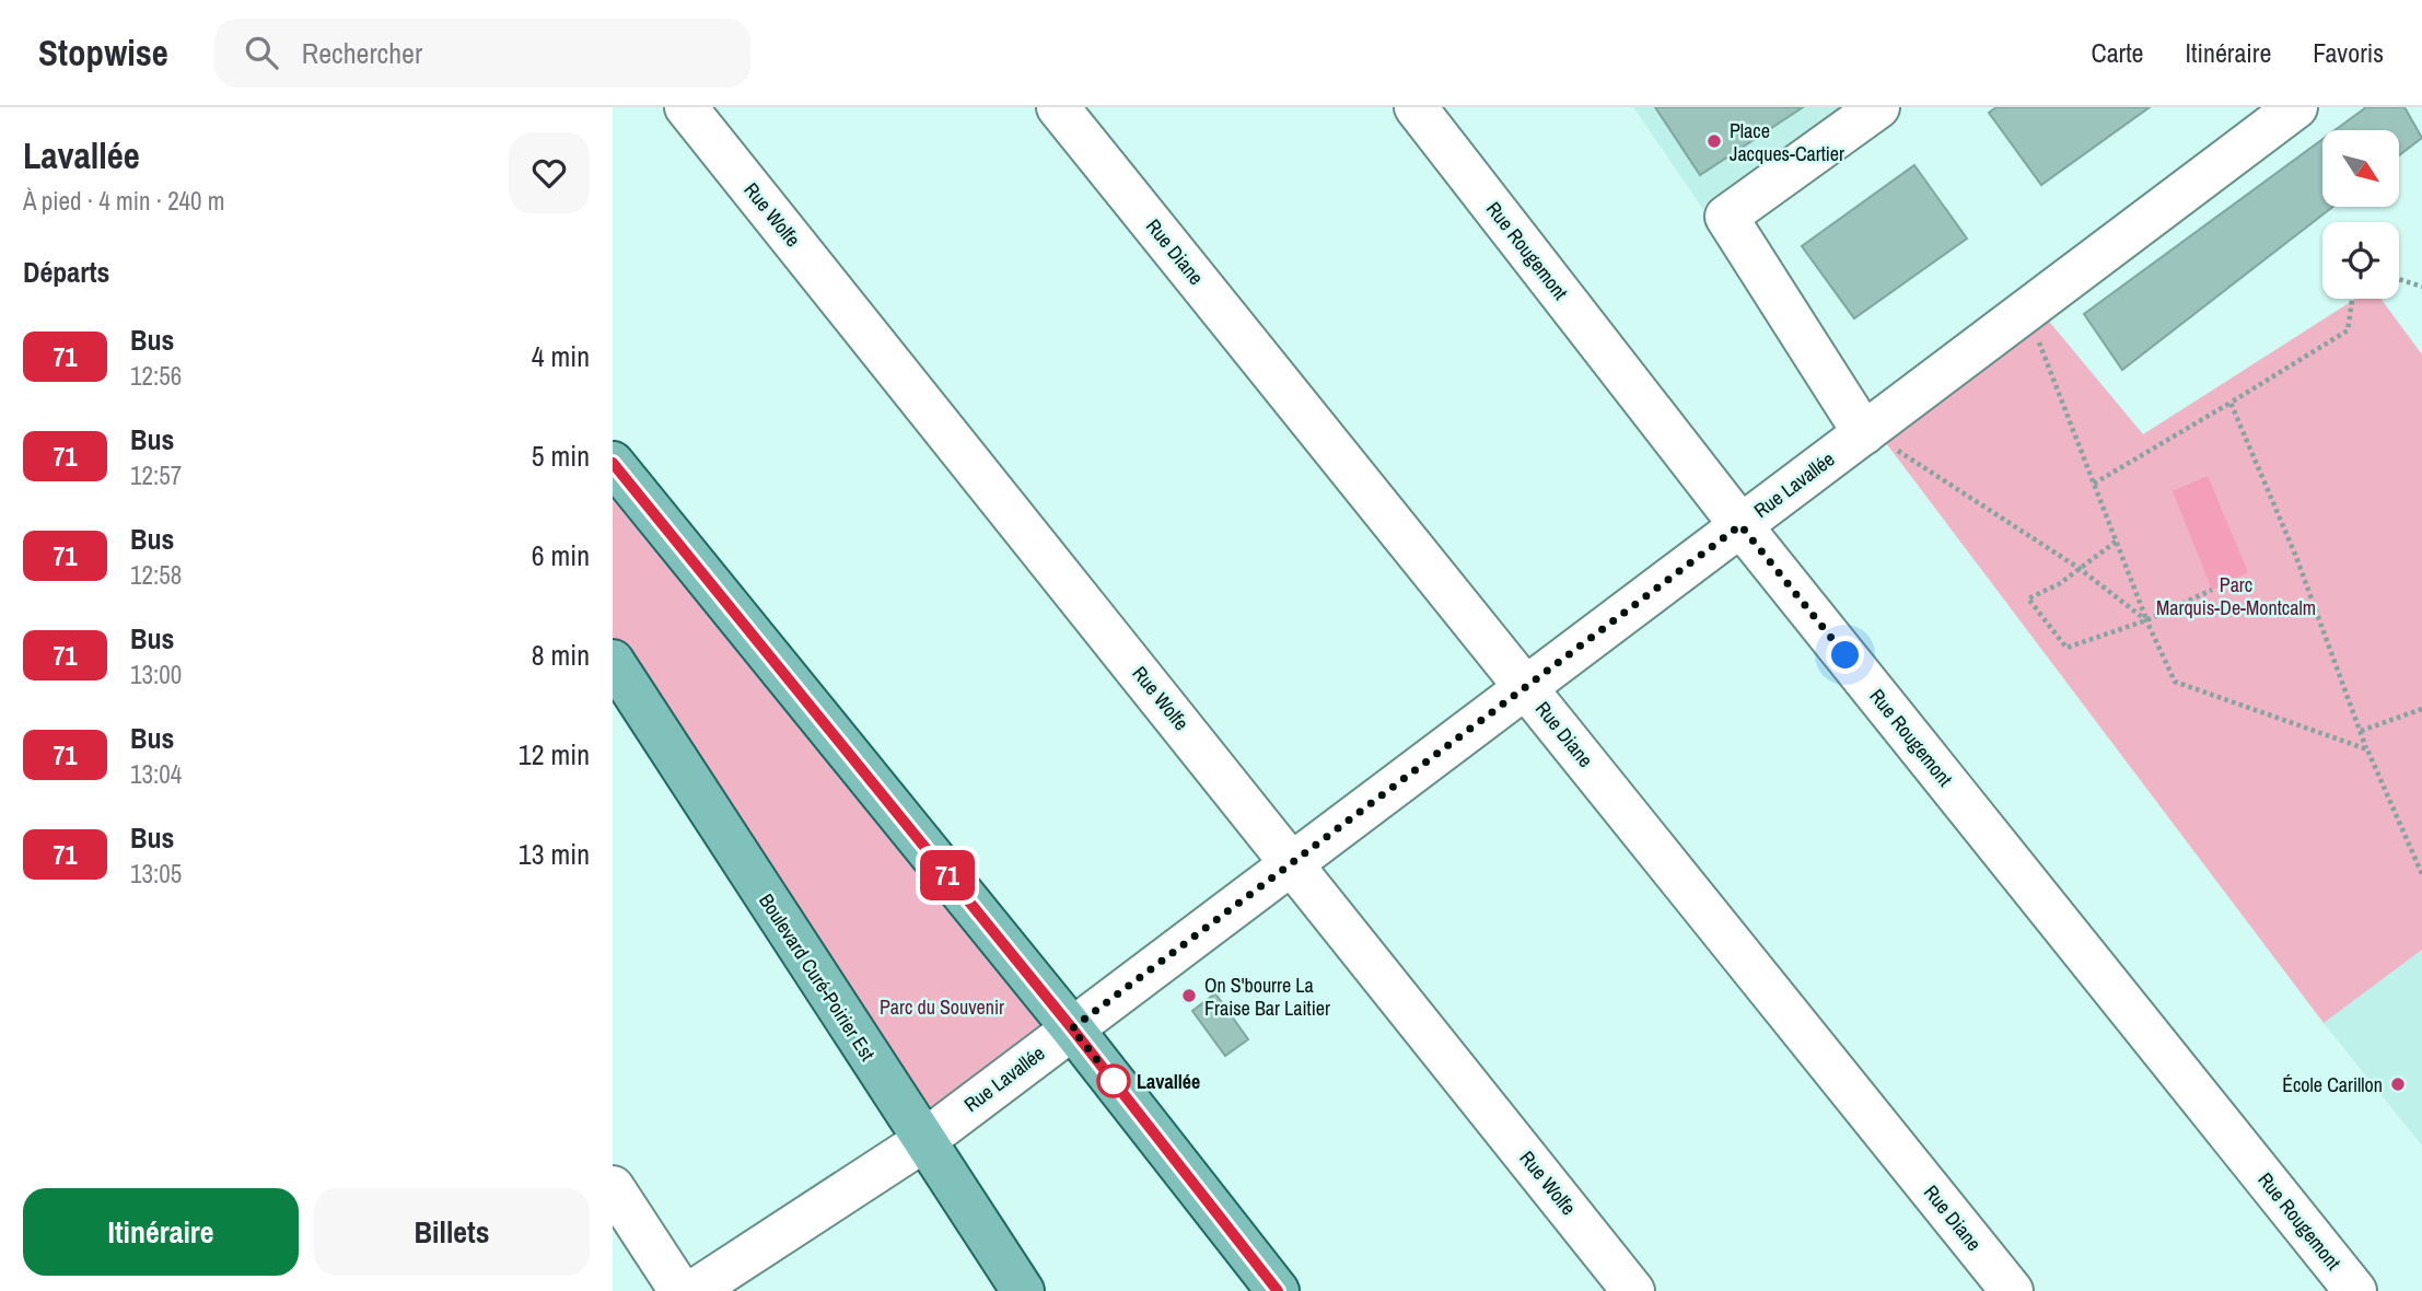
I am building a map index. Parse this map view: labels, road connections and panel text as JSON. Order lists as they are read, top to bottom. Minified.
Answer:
{"streets":{"main road":["Boulevard Curé-Poirier Est"],"street":["Rue Wolfe","Rue Rougemont","Rue Diane","Rue Lavallée"]},"crossings":[["Rue Wolfe","Rue Lavallée"],["Rue Rougemont","Rue Lavallée"],["Rue Diane","Rue Lavallée"],["Rue Lavallée","Boulevard Curé-Poirier Est"]],"parks":["Parc Marquis-De-Montcalm","Parc du Souvenir"],"places":["Place Jacques-Cartier","On S'bourre La Fraise Bar Laitier","Lavallée","École Carillon"],"lines":["bus line 71"],"north":"bottom right","page":{"header":"Stopwise","search":"Rechercher","nav":["Carte","Itinéraire","Favoris"],"heading":[["Lavallée","À pied · 4 min · 240 m"],"Départs"],"on_map":"71","list":[{"mark":"71","name":"Bus","note":"12:56","value":"4 min"},{"mark":"71","name":"Bus","note":"12:57","value":"5 min"},{"mark":"71","name":"Bus","note":"12:58","value":"6 min"},{"mark":"71","name":"Bus","note":"13:00","value":"8 min"},{"mark":"71","name":"Bus","note":"13:04","value":"12 min"},{"mark":"71","name":"Bus","note":"13:05","value":"13 min"}],"buttons":["Itinéraire","Billets"]}}
